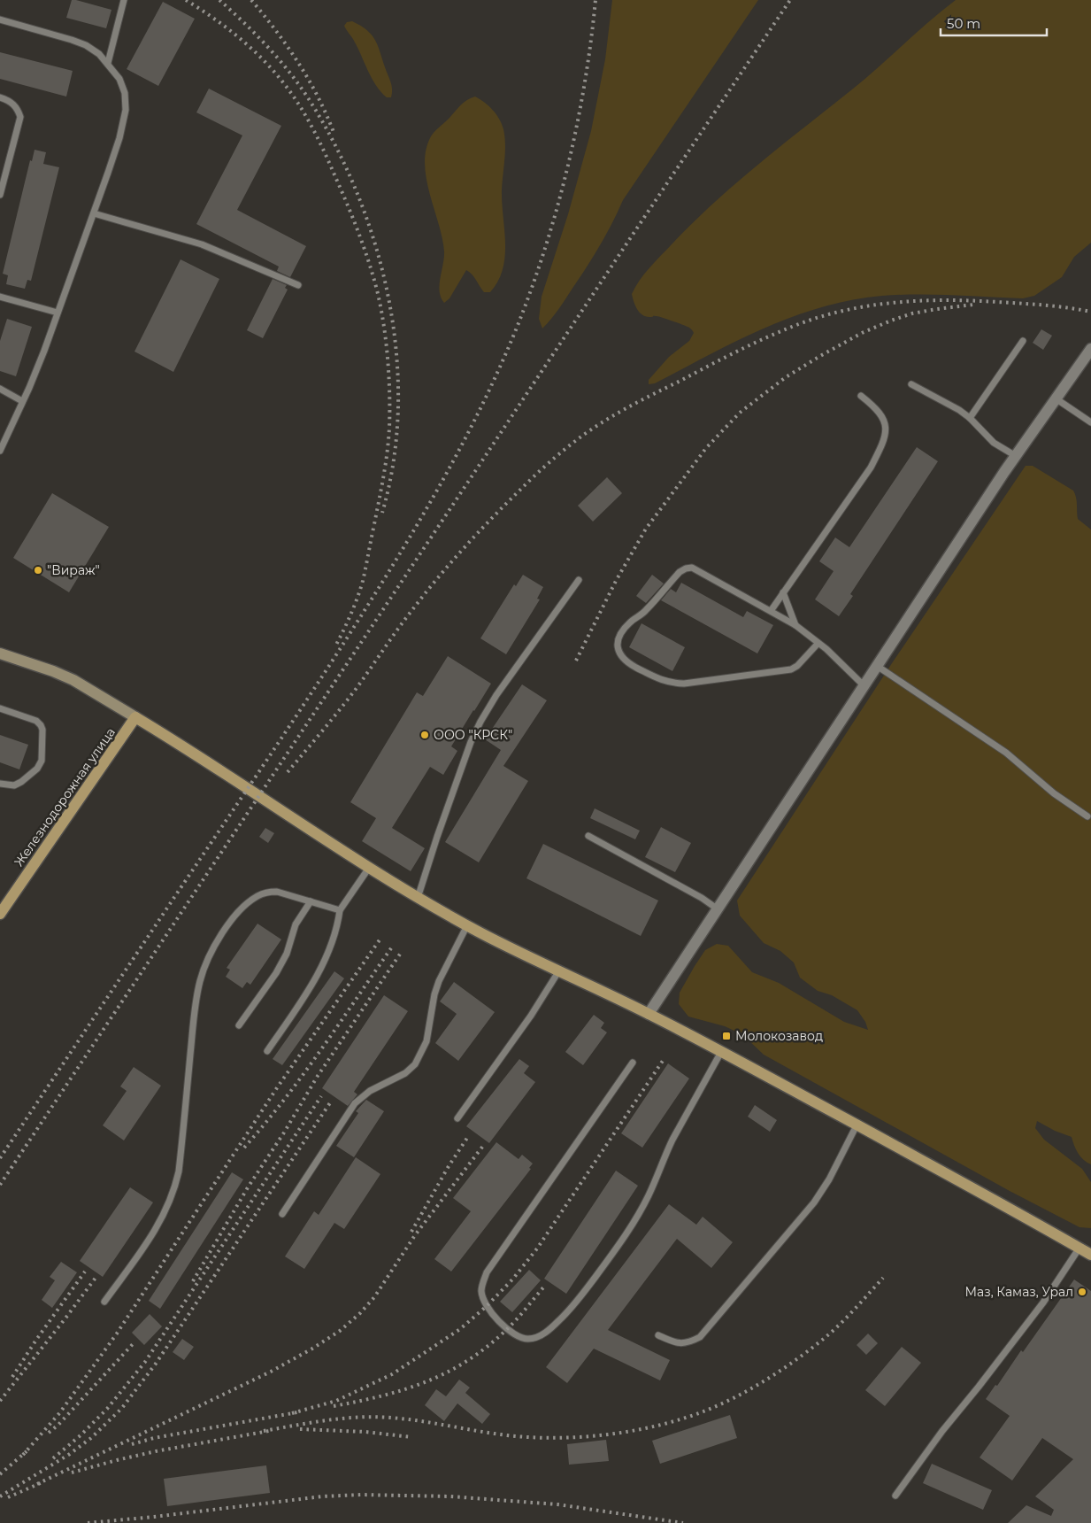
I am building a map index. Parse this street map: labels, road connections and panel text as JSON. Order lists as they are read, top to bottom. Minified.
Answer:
{"streets":{"main road":["Железнодорожная улица"]},"places":{"other":["\"Вираж\"","ООО \"КРСК\"","Маз, Камаз, Урал"],"transit":["Молокозавод"]},"scale_bar":"50 m"}
